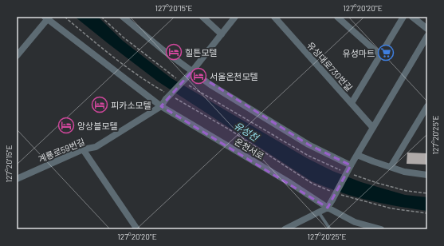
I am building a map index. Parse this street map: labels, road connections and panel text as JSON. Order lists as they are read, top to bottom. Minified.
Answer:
{"streets":{"street":["유성대로730번길","온천서로","계룡로59번길"]},"crossings":[["온천서로","계룡로59번길"]],"water":["유성천"],"places":{"hotel":["힐튼모텔","서울온천모텔","피카소모텔","앙상블모텔"],"supermarket":["유성마트"]},"coordinates":["127°20'15\"E","127°20'20\"E","127°20'25\"E"]}
